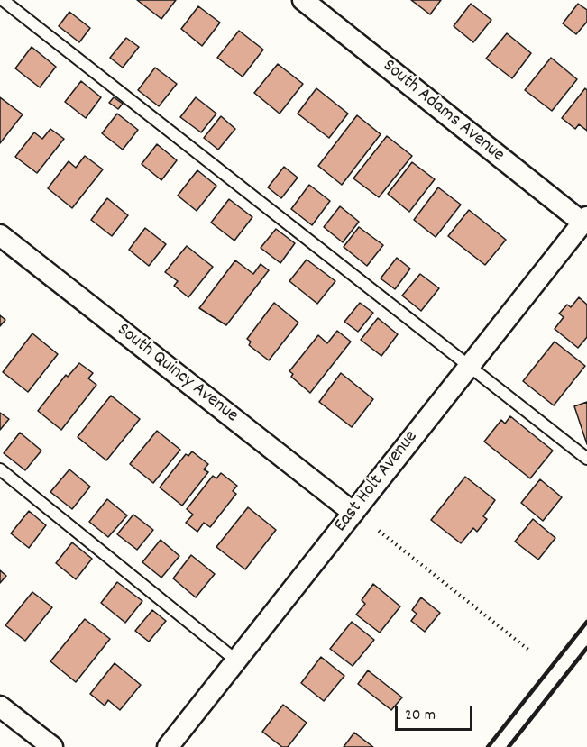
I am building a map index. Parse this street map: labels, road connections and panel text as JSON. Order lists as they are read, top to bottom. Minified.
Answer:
{"streets":{"street":["South Adams Avenue","South Quincy Avenue","East Holt Avenue"]},"crossings":[["South Adams Avenue","East Holt Avenue"],["South Quincy Avenue","East Holt Avenue"]],"scale_bar":"20 m"}
